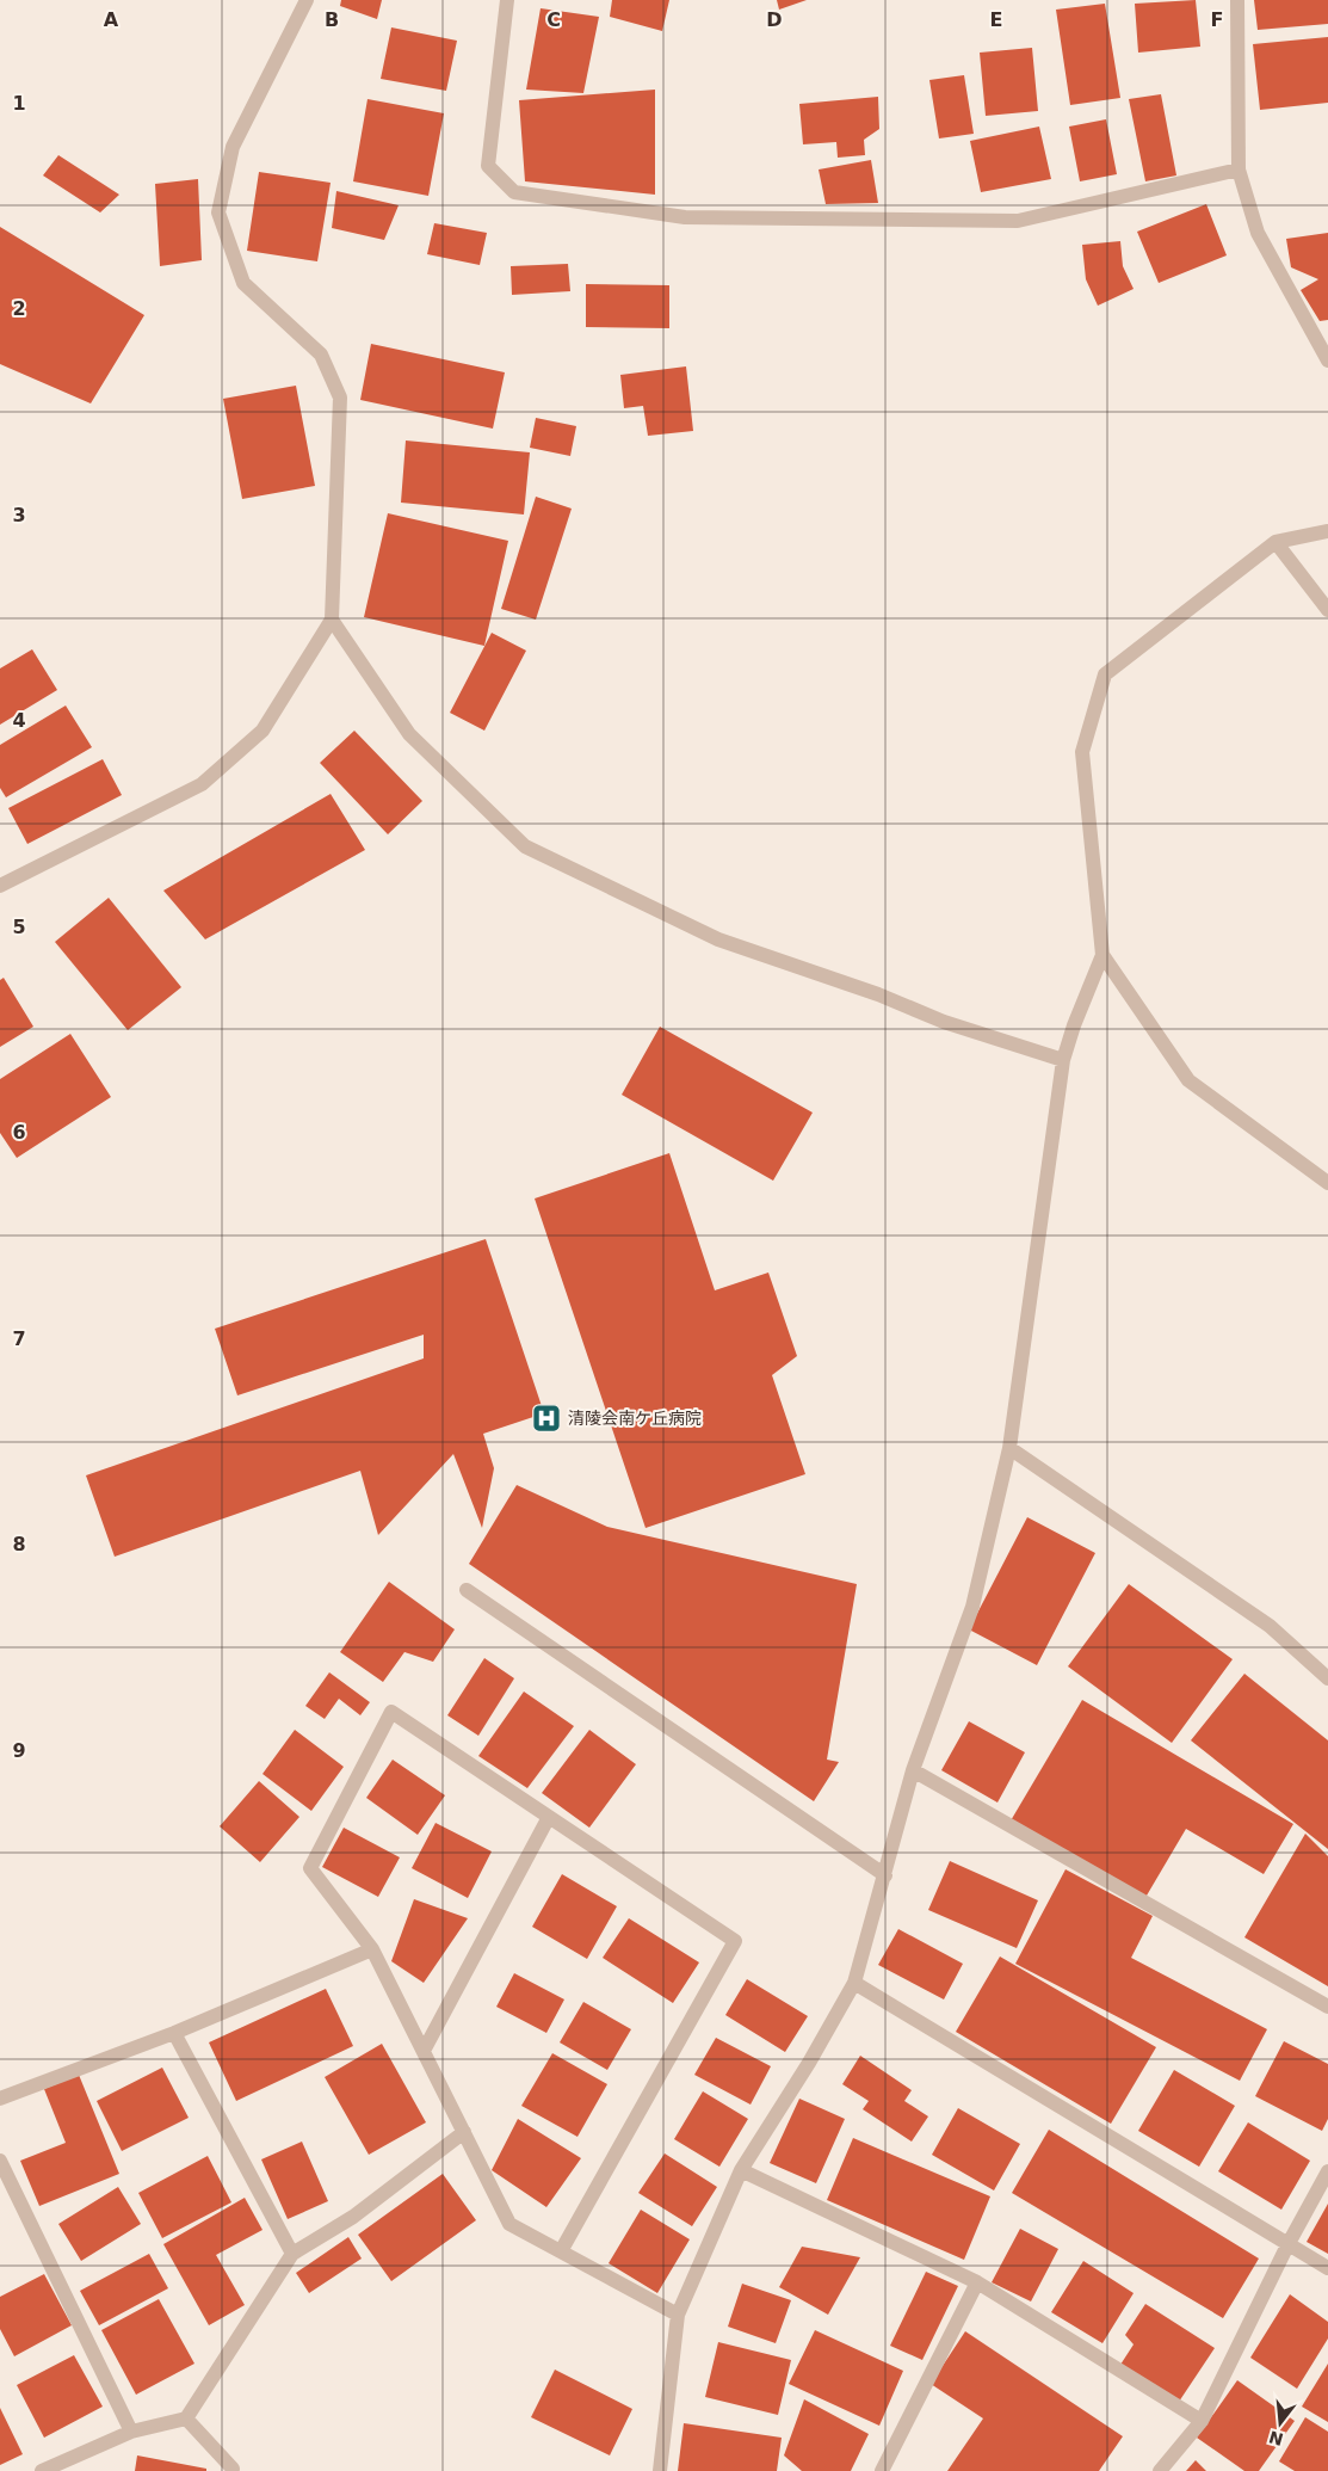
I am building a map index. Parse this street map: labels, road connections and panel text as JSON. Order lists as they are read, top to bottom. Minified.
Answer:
{"places":{"hospital":["清陵会南ケ丘病院"]},"north":"bottom","grid":{"columns":["A","B","C","D","E","F"],"rows":["1","2","3","4","5","6","7","8","9"]}}
